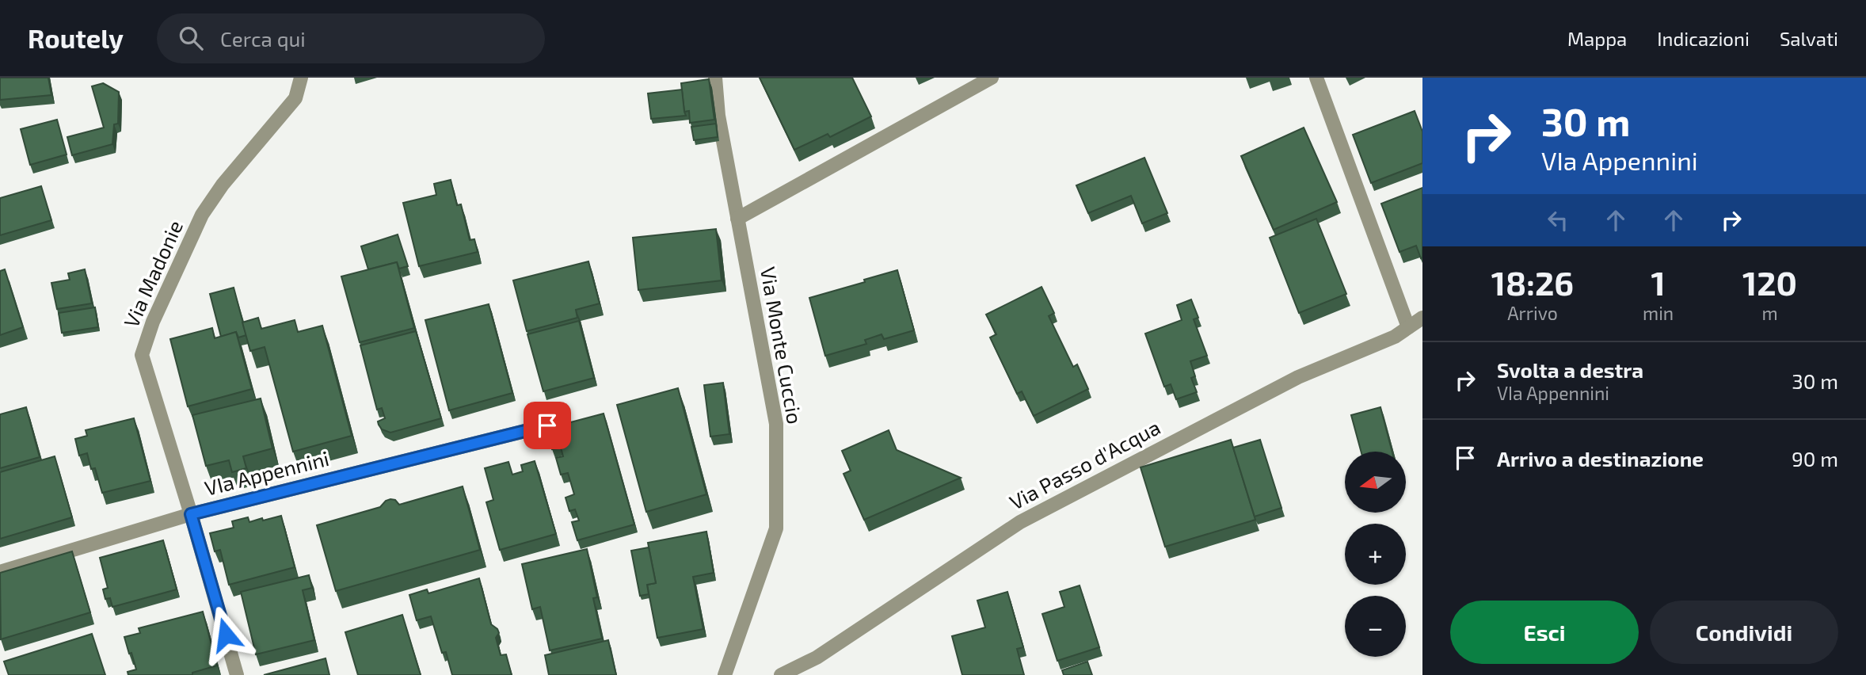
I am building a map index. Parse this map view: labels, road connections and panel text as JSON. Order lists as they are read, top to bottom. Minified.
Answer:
{"streets":{"street":["Via Madonie","Via Monte Cuccio","Via Passo d'Acqua","VIa Appennini"]},"crossings":[["Via Madonie","VIa Appennini"]],"north":"left","page":{"header":"Routely","search":"Cerca qui","nav":["Mappa","Indicazioni","Salvati"],"turn":["30 m","VIa Appennini"],"eta":["18:26","Arrivo","1","min","120","m"],"list":[{"name":"Svolta a destra","note":"VIa Appennini","value":"30 m"},{"name":"Arrivo a destinazione","value":"90 m"}],"map_buttons":["+","−"],"buttons":["Esci","Condividi"]}}
